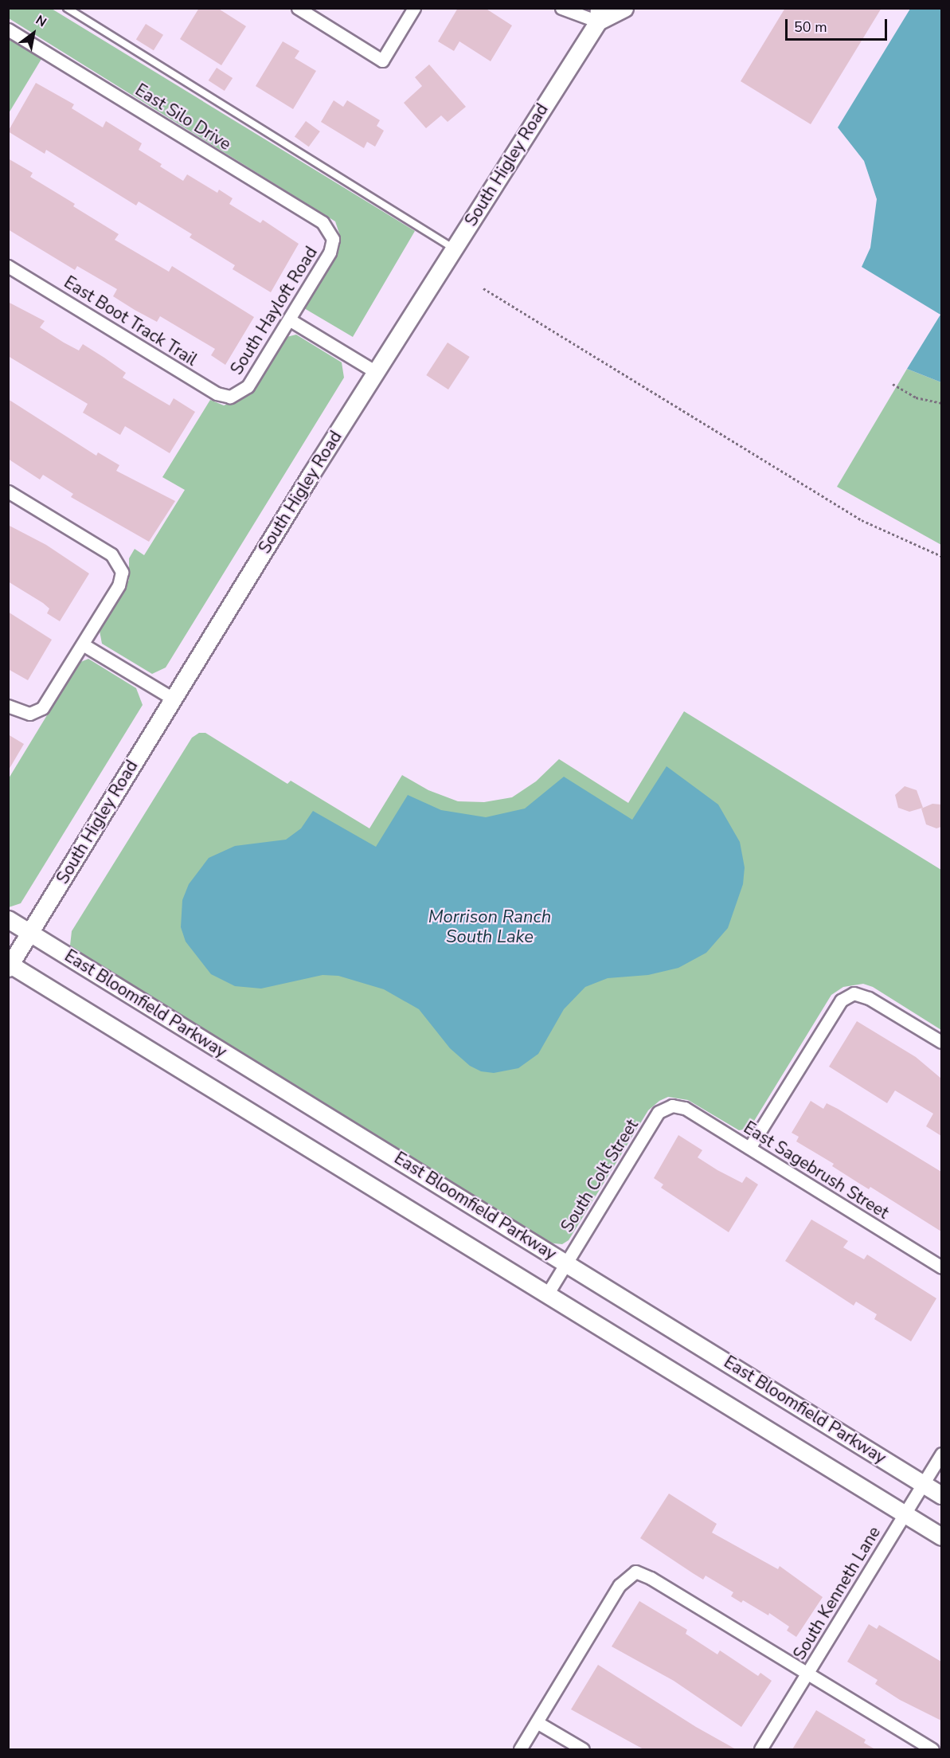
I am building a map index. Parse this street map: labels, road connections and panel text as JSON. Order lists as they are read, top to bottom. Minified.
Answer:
{"streets":{"street":["East Silo Drive","South Higley Road","South Hayloft Road","East Boot Track Trail","East Bloomfield Parkway","East Sagebrush Street","South Colt Street","South Kenneth Lane"]},"crossings":[["East Silo Drive","South Hayloft Road"],["South Higley Road","East Bloomfield Parkway"],["South Hayloft Road","East Boot Track Trail"],["East Bloomfield Parkway","South Colt Street"],["East Bloomfield Parkway","South Kenneth Lane"],["East Sagebrush Street","South Colt Street"]],"water":["Morrison Ranch South Lake"],"scale_bar":"50 m","north":"top right"}
